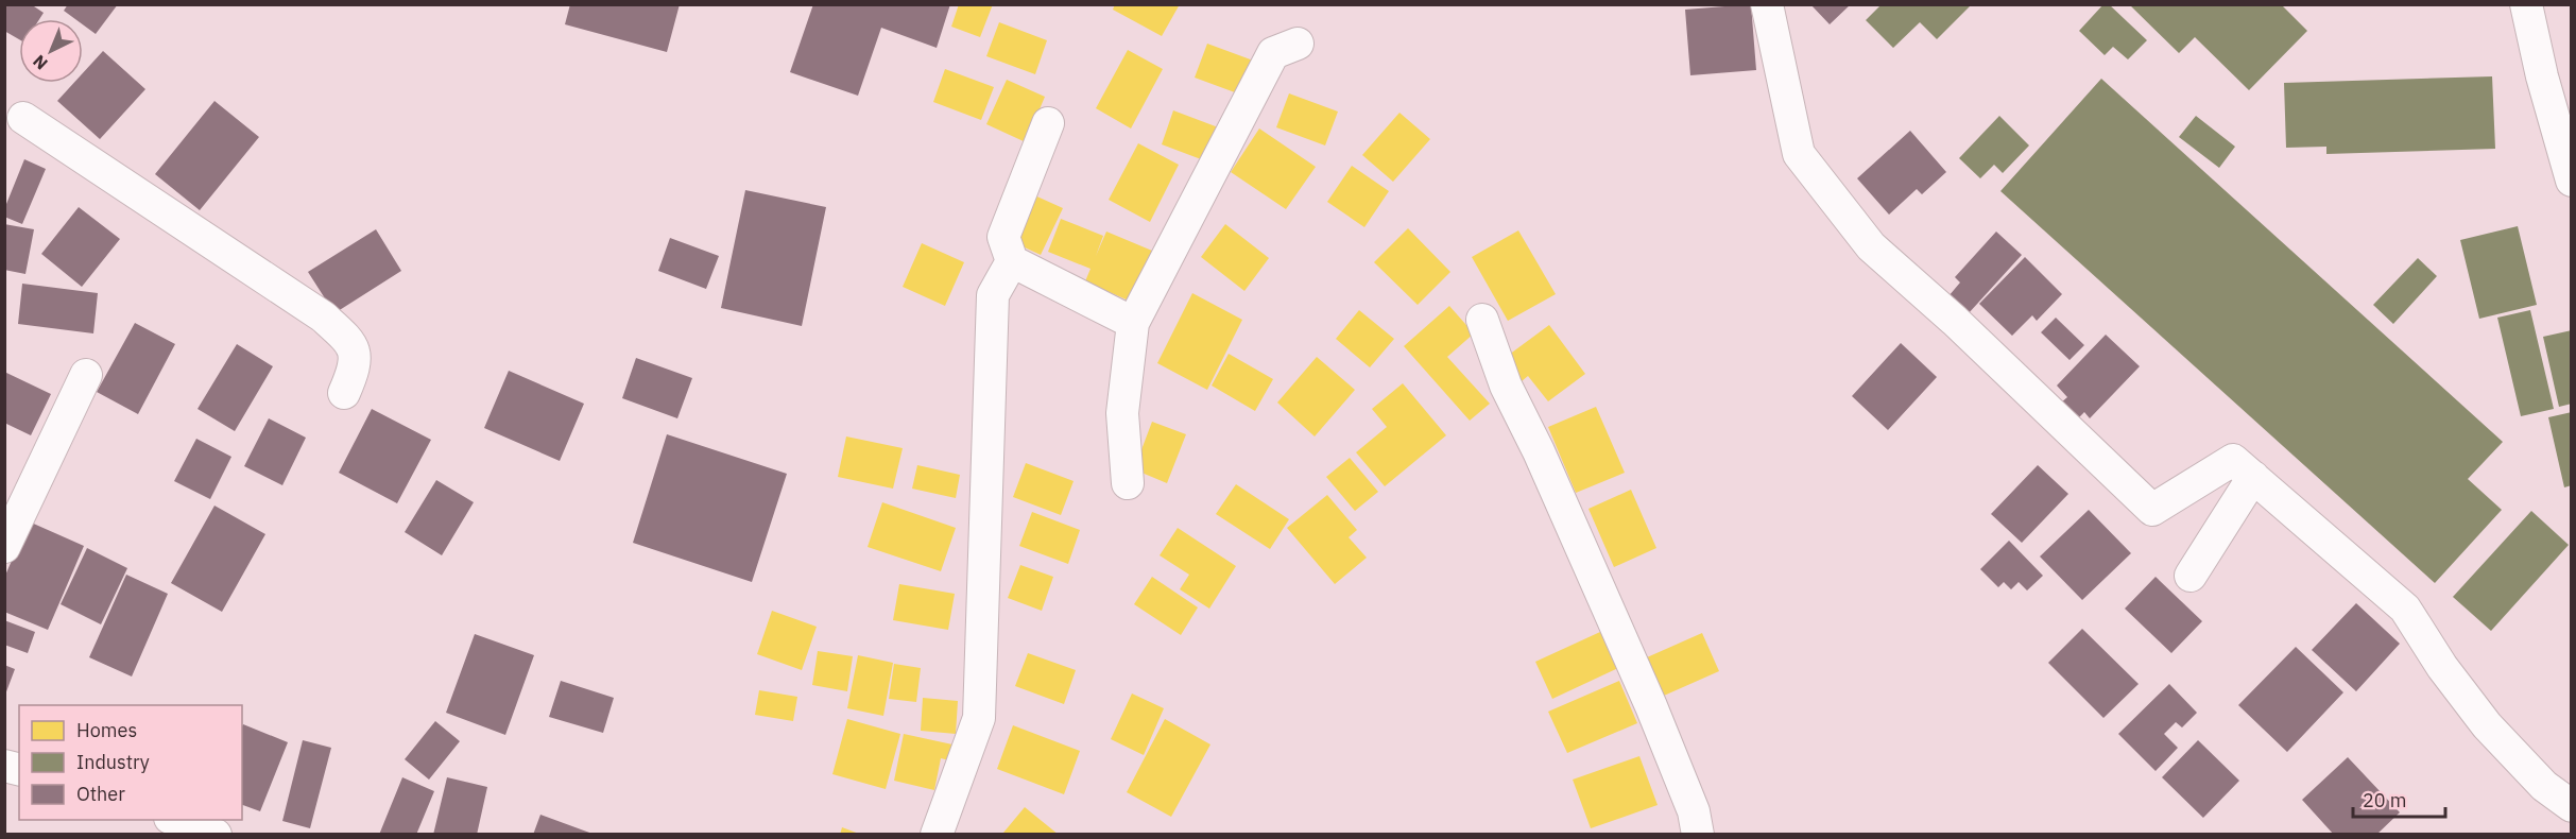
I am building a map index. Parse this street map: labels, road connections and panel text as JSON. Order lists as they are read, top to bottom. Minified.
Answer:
{"legend":["Homes","Industry","Other"],"scale_bar":"20 m","north":"bottom left"}
